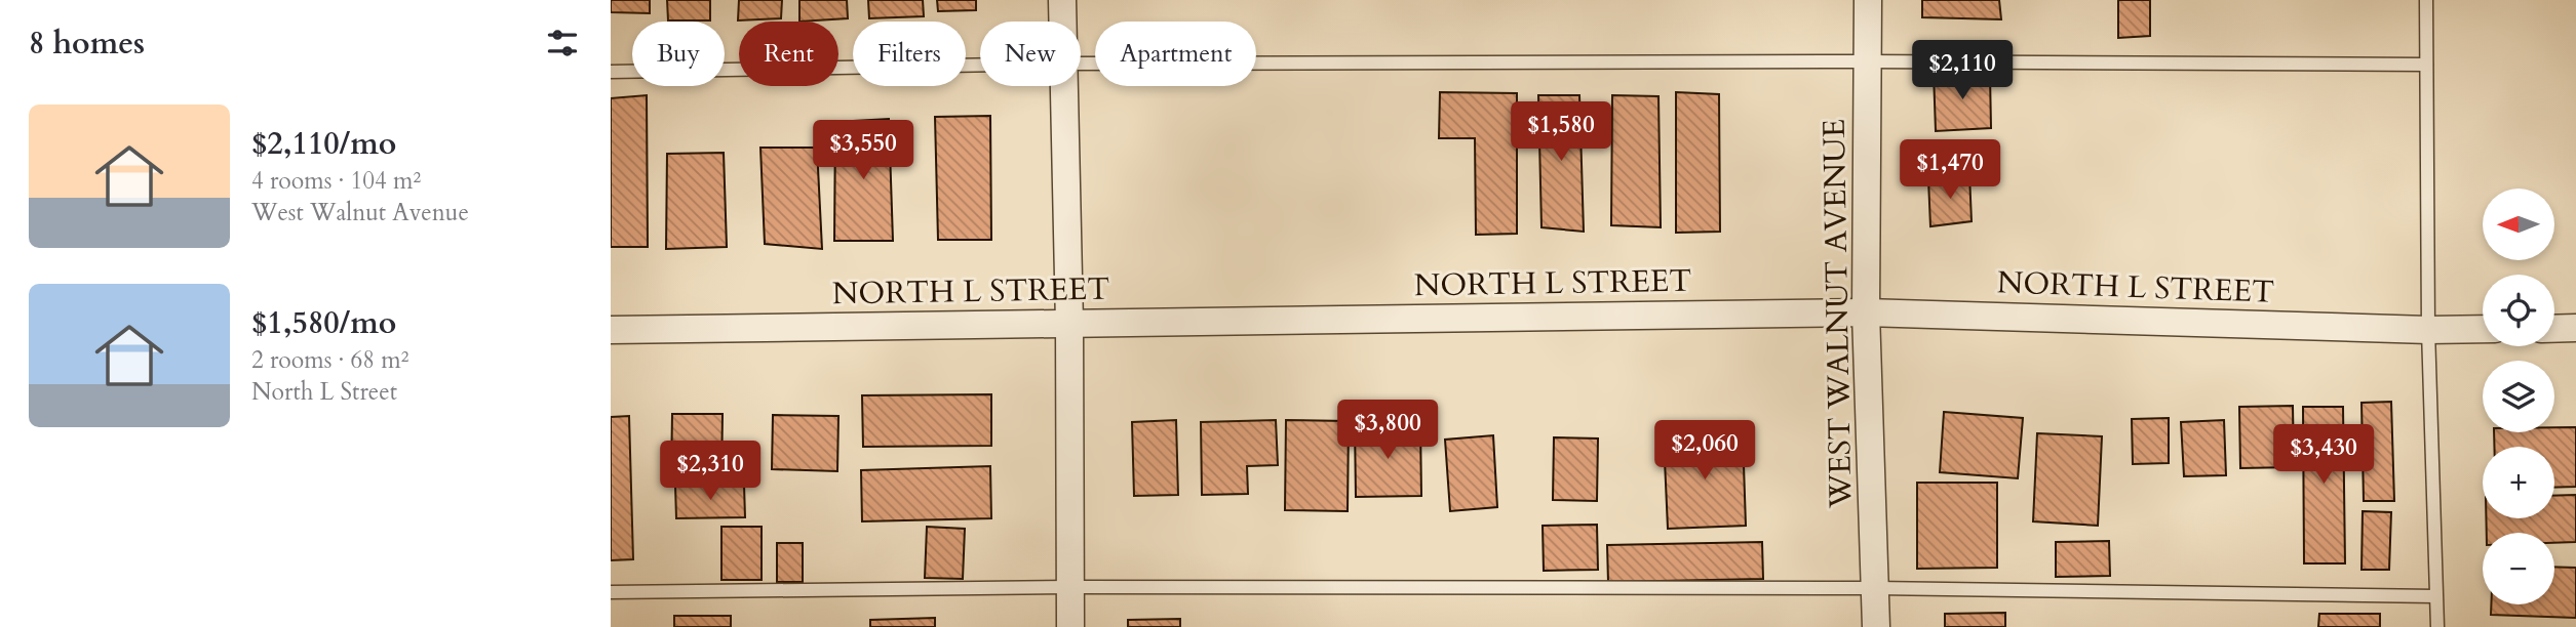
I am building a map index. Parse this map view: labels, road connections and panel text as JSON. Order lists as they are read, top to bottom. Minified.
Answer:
{"streets":{"street":["NORTH L STREET","WEST WALNUT AVENUE"]},"crossings":[["NORTH L STREET","WEST WALNUT AVENUE"]],"north":"left","page":{"heading":"8 homes","chip":["Buy","Rent","Filters","New","Apartment"],"price":["$2,110","$1,580","$3,550","$1,470","$3,800","$2,060","$3,430","$2,310"],"list":[{"name":"$2,110/mo","note":"4 rooms · 104 m² · West Walnut Avenue"},{"name":"$1,580/mo","note":"2 rooms · 68 m² · North L Street"}],"map_buttons":["+","−"]}}
